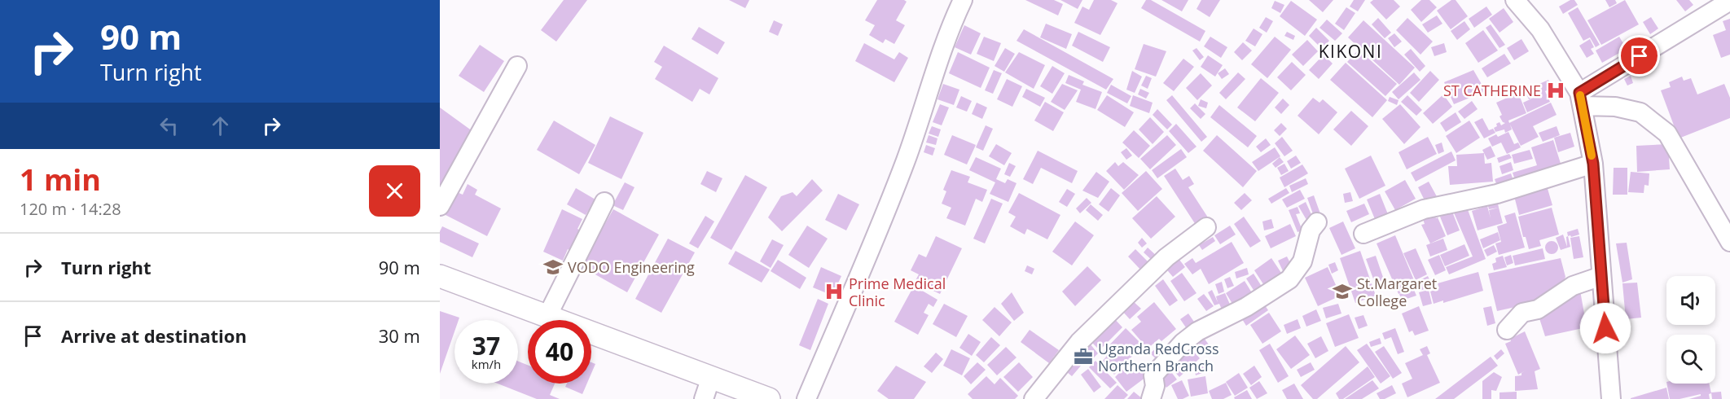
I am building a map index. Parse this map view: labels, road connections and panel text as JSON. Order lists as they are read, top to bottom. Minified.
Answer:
{"districts":["KIKONI"],"places":{"hospital":["ST CATHERINE","Prime Medical Clinic"],"school or university":["VODO Engineering","St.Margaret College"],"office":["Uganda RedCross Northern Branch"]},"page":{"turn":["90 m","Turn right"],"heading":["1 min","120 m · 14:28"],"list":[{"name":"Turn right","value":"90 m"},{"name":"Arrive at destination","value":"30 m"}],"speed":"37 km/h","limit":"40"}}
